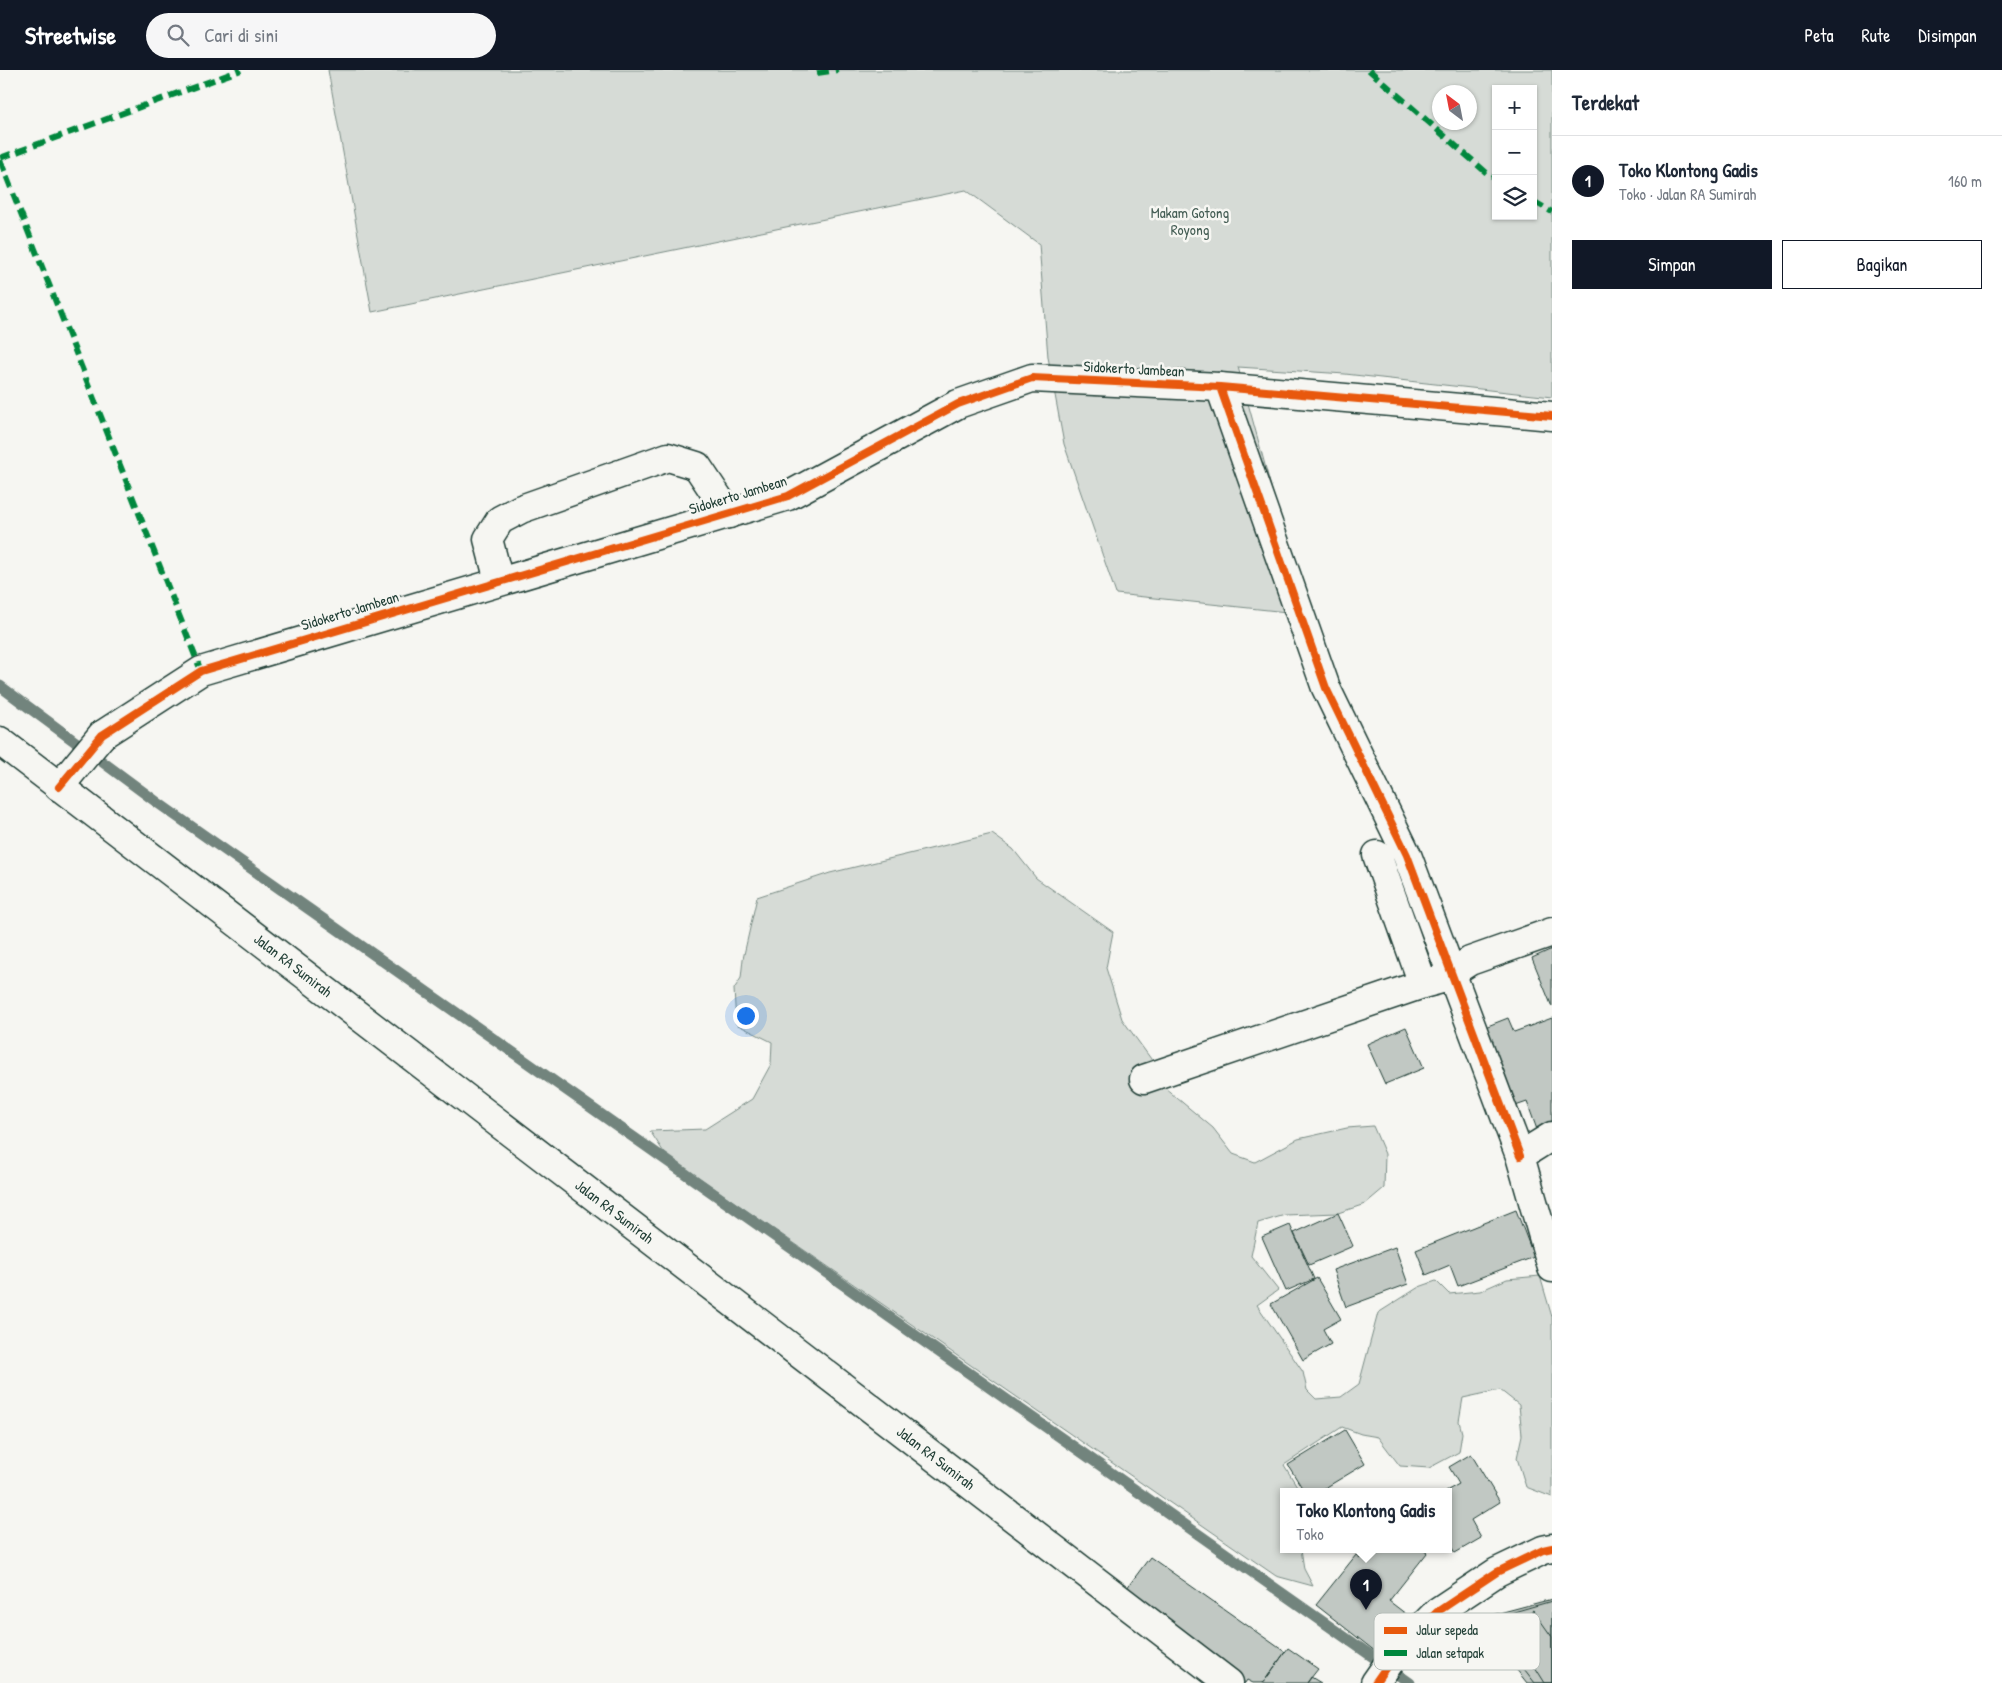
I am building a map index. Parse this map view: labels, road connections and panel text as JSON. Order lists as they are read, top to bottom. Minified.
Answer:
{"streets":{"street":["Sidokerto Jambean","Jalan RA Sumirah"]},"crossings":[["Sidokerto Jambean","Jalan RA Sumirah"]],"parks":["Makam Gotong Royong"],"legend":["Jalur sepeda","Jalan setapak"],"north":"top left","page":{"header":"Streetwise","search":"Cari di sini","nav":["Peta","Rute","Disimpan"],"heading":"Terdekat","map_buttons":["+","−"],"list":[{"mark":"1","name":"Toko Klontong Gadis","note":"Toko · Jalan RA Sumirah","value":"160 m"}],"buttons":["Simpan","Bagikan"],"popup":["Toko Klontong Gadis","Toko"],"pins":"1"}}
